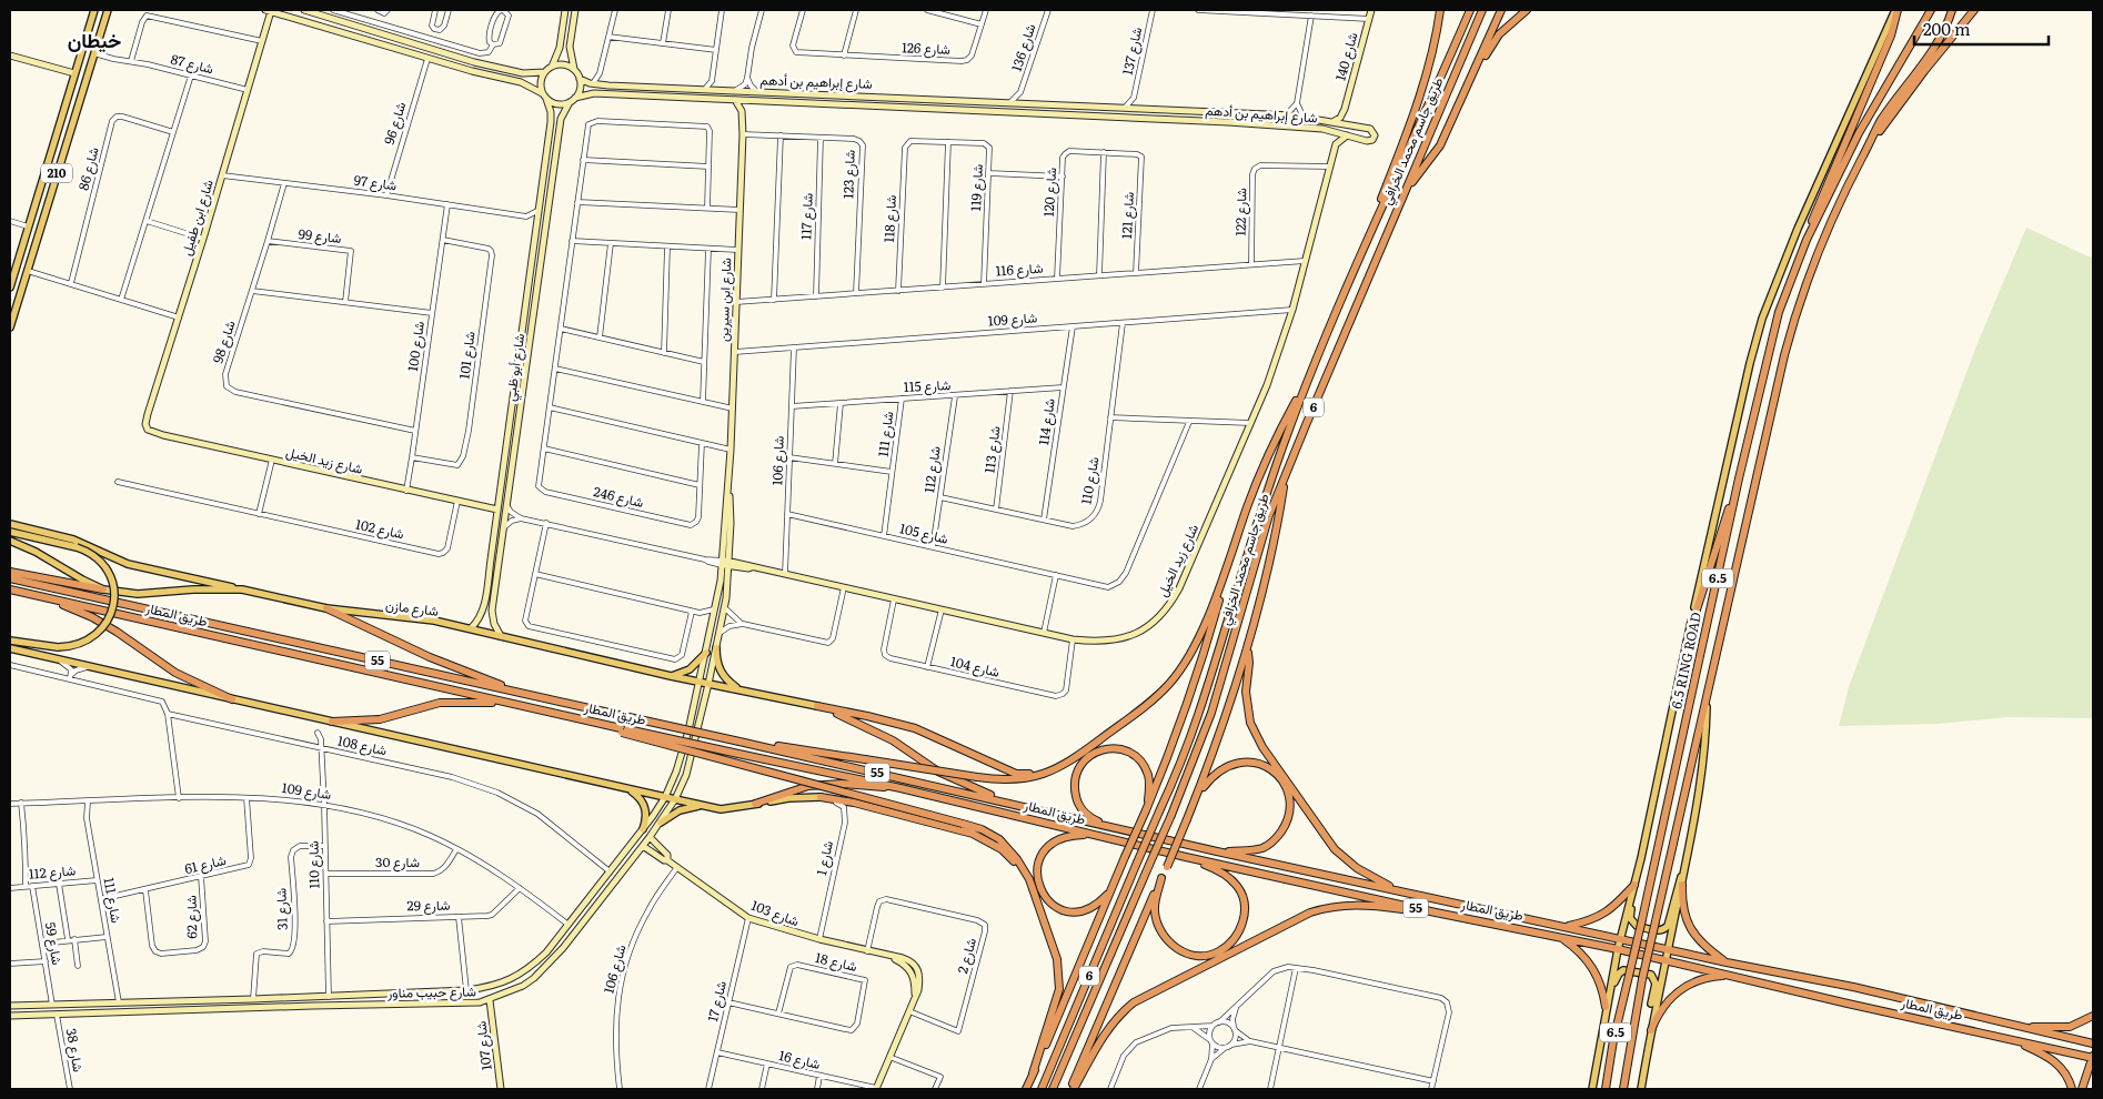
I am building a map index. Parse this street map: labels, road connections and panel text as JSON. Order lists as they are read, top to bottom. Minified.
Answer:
{"streets":{"highway":["طريق جاسم محمد الخرافي","6","6.5","طريق المطار","55","6.5 RING ROAD"],"main road":["210","شارع مازن"],"street":["شارع 136","شارع 126","شارع 137","شارع 140","شارع 87","شارع إبراهيم بن أدهم","شارع 96","شارع 86","شارع 123","شارع 97","شارع 119","شارع 120","شارع 122","شارع 121","شارع 117","شارع ابن طفيل","شارع 118","شارع 99","شارع 116","شارع ابن سيرين","شارع 109","شارع 98","شارع 100","شارع 101","شارع أبو ظبي","شارع 115","شارع 114","شارع 111","شارع 113","شارع زيد الخيل","شارع 106","شارع 112","شارع 110","شارع 246","شارع 102","شارع 105","شارع 104","شارع 108","شارع 1","شارع 30","شارع 61","شارع 29","شارع 31","شارع 103","شارع 62","شارع 59","شارع 2","شارع 18","شارع حبيب مناور","شارع 17","شارع 107","شارع 38","شارع 16"]},"crossings":[["شارع 136","شارع إبراهيم بن أدهم"],["شارع 140","شارع إبراهيم بن أدهم"],["شارع 87","210"],["شارع 87","شارع ابن طفيل"],["شارع إبراهيم بن أدهم","شارع أبو ظبي"],["شارع 96","شارع 97"],["شارع 123","شارع 117"],["شارع 123","شارع 116"],["شارع 123","شارع ابن سيرين"],["شارع 97","شارع ابن طفيل"],["شارع 97","شارع 98"],["شارع 97","شارع 100"],["شارع 97","شارع أبو ظبي"],["شارع 119","شارع 118"],["شارع 119","شارع 116"],["شارع 120","شارع 121"],["شارع 120","شارع 116"],["شارع 122","شارع 116"],["شارع 122","شارع زيد الخيل"],["شارع 121","شارع 116"],["شارع 117","شارع 116"],["شارع ابن طفيل","شارع زيد الخيل"],["شارع 118","شارع 116"],["شارع 99","شارع 98"],["شارع 116","شارع ابن سيرين"],["شارع 116","شارع زيد الخيل"],["شارع ابن سيرين","شارع 109"],["شارع ابن سيرين","شارع زيد الخيل"],["شارع ابن سيرين","شارع مازن"],["شارع ابن سيرين","شارع حبيب مناور"],["شارع 109","شارع 114"],["شارع 109","شارع 111"],["شارع 109","شارع زيد الخيل"],["شارع 109","شارع 106"],["شارع 109","شارع 110"],["شارع 109","شارع 30"],["شارع 109","شارع 61"],["شارع 109","شارع 29"],["شارع 109","شارع حبيب مناور"],["شارع 98","شارع 100"],["شارع 100","شارع 101"],["شارع 100","شارع زيد الخيل"],["شارع أبو ظبي","شارع زيد الخيل"],["شارع أبو ظبي","شارع مازن"],["شارع 115","شارع 114"],["شارع 115","شارع 111"],["شارع 115","شارع 113"],["شارع 115","شارع 106"],["شارع 115","شارع 112"],["شارع 114","شارع 110"],["شارع 111","شارع 106"],["شارع 111","شارع 112"],["شارع 111","شارع 105"],["شارع 111","شارع 61"],["شارع 111","شارع حبيب مناور"],["شارع 113","شارع 110"],["شارع زيد الخيل","شارع 106"],["شارع زيد الخيل","شارع 102"],["شارع زيد الخيل","شارع 104"],["شارع 106","شارع 105"],["شارع 106","شارع 103"],["شارع 112","شارع 110"],["شارع 112","شارع 105"],["شارع 112","شارع 59"],["شارع 110","شارع 108"],["شارع 110","شارع 30"],["شارع 110","شارع 29"],["شارع 110","شارع 31"],["شارع 110","شارع حبيب مناور"],["شارع مازن","شارع حبيب مناور"],["شارع 108","شارع حبيب مناور"],["شارع 1","شارع 103"],["شارع 61","شارع 62"],["شارع 31","شارع حبيب مناور"],["شارع 103","شارع 2"],["شارع 103","شارع حبيب مناور"],["شارع 103","شارع 17"],["شارع 103","شارع 16"],["شارع 59","شارع حبيب مناور"],["شارع 18","شارع 17"],["شارع حبيب مناور","شارع 107"],["شارع حبيب مناور","شارع 38"],["شارع 17","شارع 16"]],"districts":["خيطان"],"scale_bar":"200 m"}
